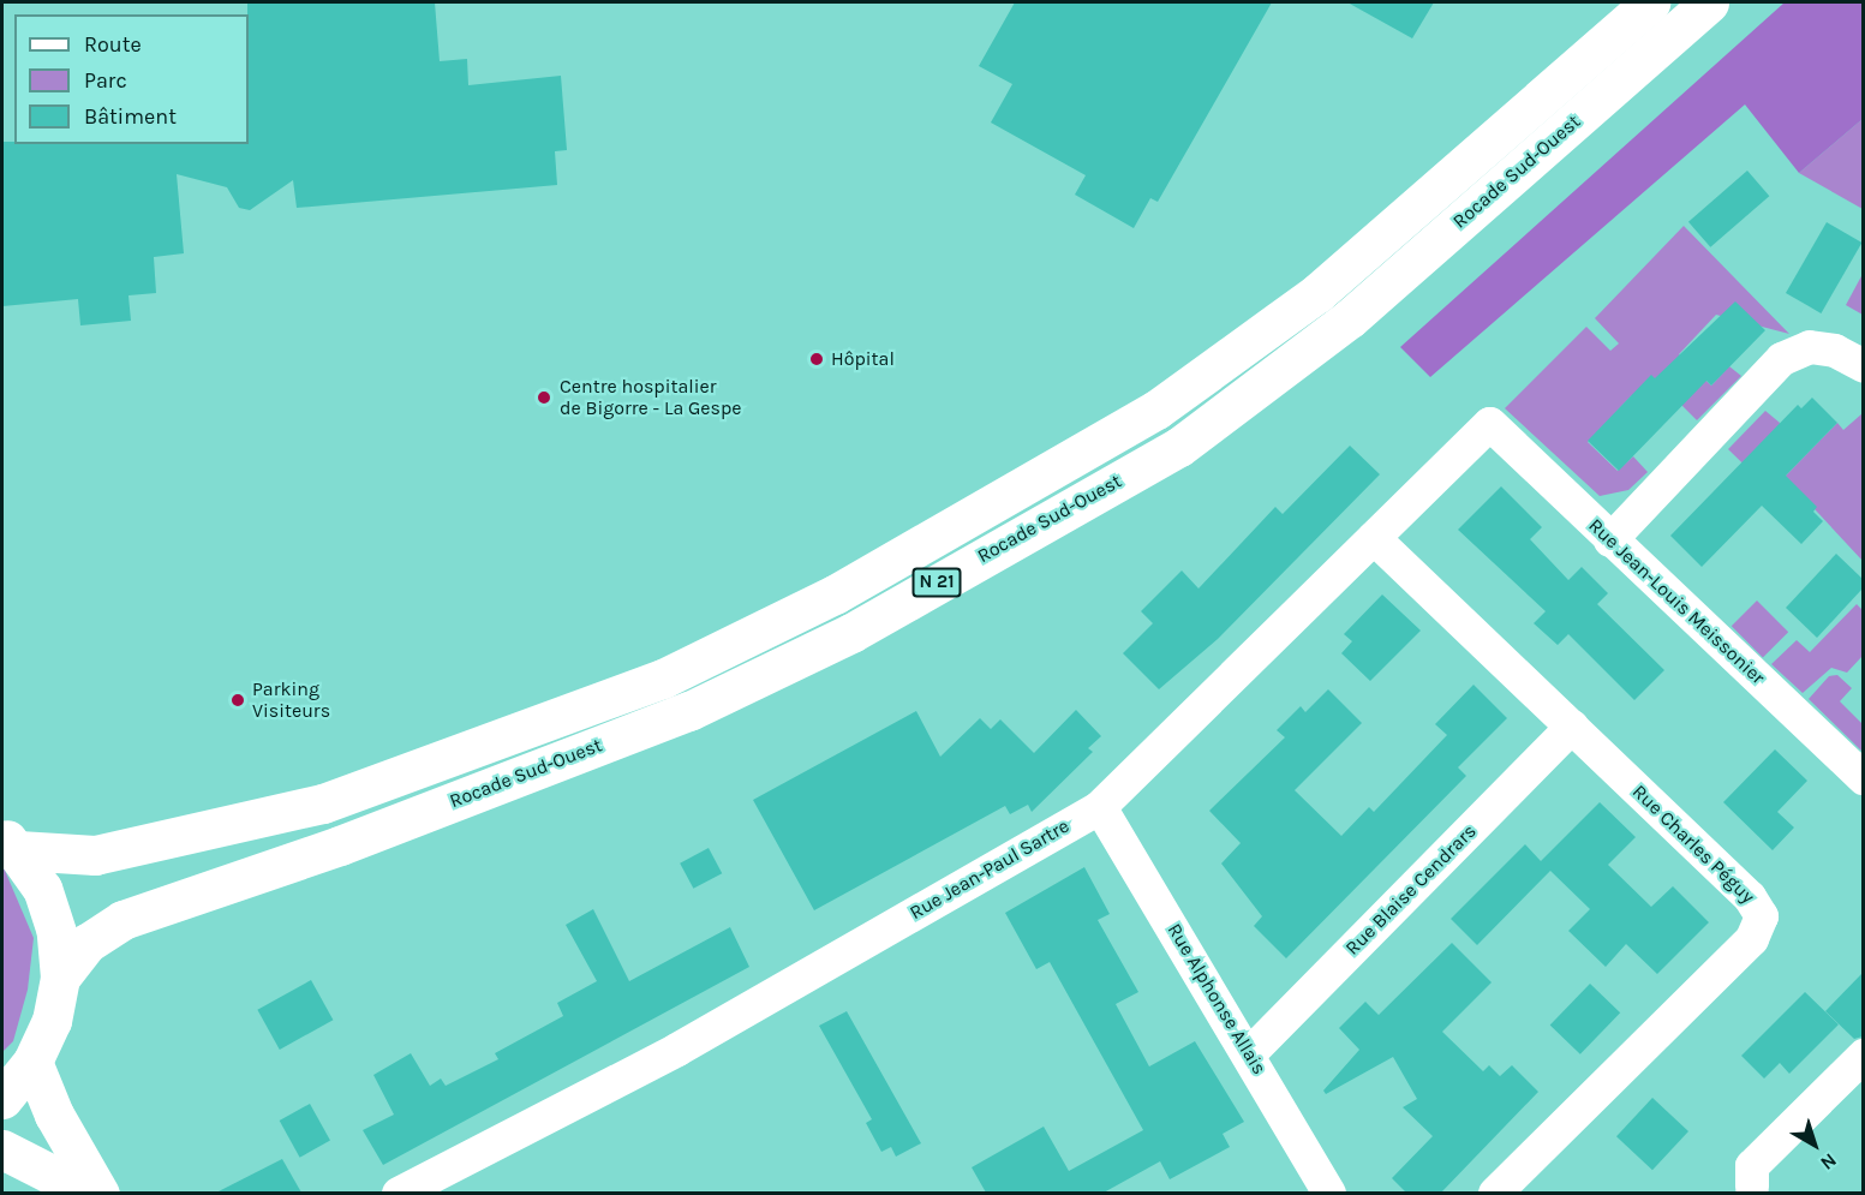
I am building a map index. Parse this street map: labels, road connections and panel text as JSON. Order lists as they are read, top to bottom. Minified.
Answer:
{"streets":{"main road":["Rocade Sud-Ouest","N 21"],"street":["Rue Jean-Louis Meissonier","Rue Charles Péguy","Rue Jean-Paul Sartre","Rue Blaise Cendrars","Rue Alphonse Allais"]},"crossings":[["Rue Jean-Louis Meissonier","Rue Jean-Paul Sartre"],["Rue Charles Péguy","Rue Jean-Paul Sartre"],["Rue Charles Péguy","Rue Blaise Cendrars"],["Rue Jean-Paul Sartre","Rue Alphonse Allais"],["Rue Blaise Cendrars","Rue Alphonse Allais"]],"places":["Hôpital","Centre hospitalier de Bigorre - La Gespe","Parking Visiteurs"],"legend":["Route","Parc","Bâtiment"],"north":"bottom right"}
